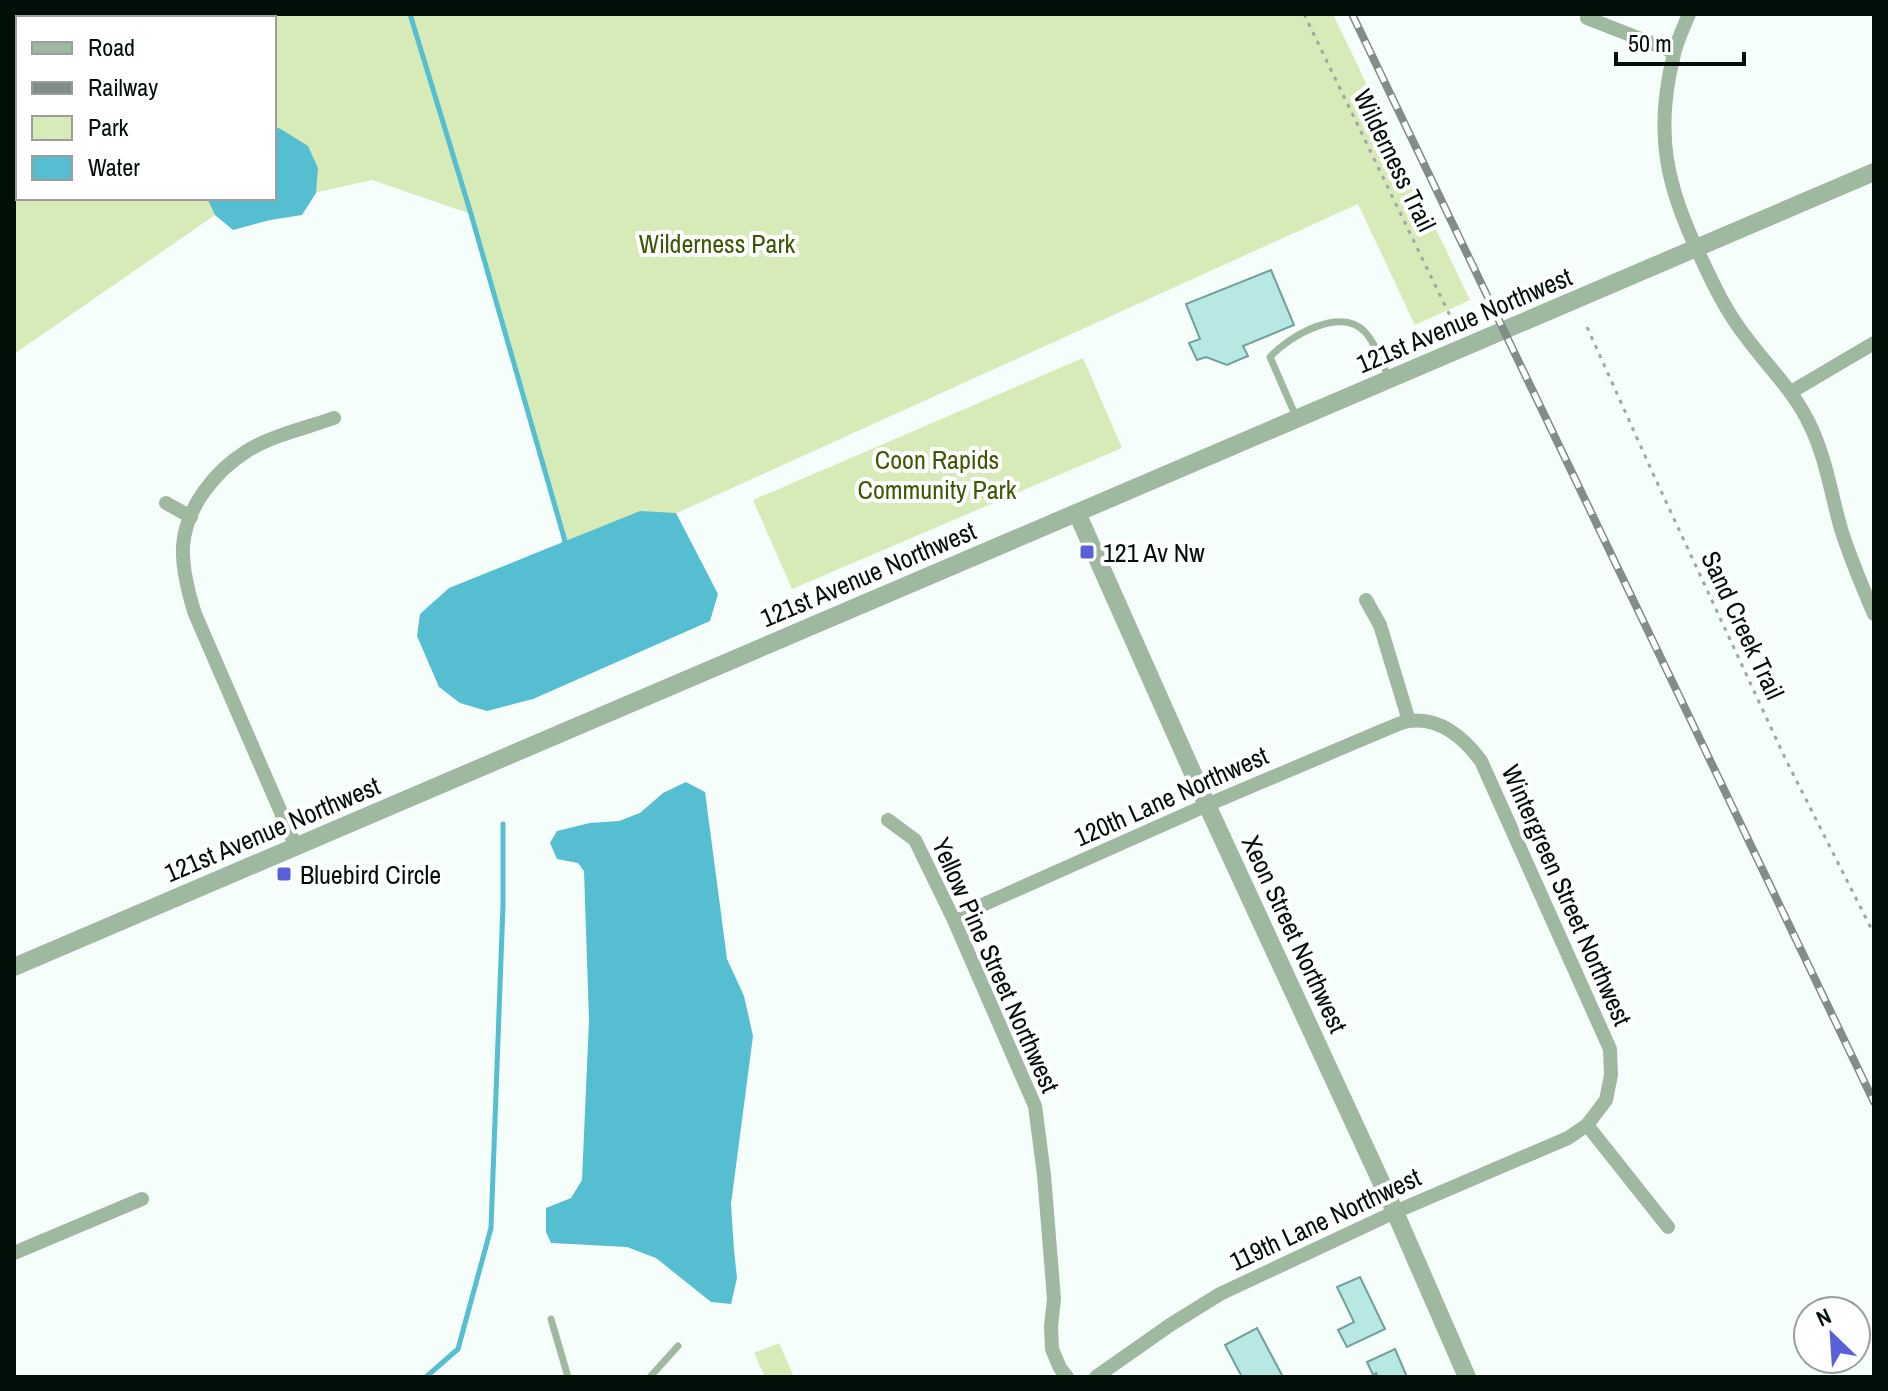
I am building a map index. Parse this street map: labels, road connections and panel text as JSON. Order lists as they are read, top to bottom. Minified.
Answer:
{"streets":{"street":["121st Avenue Northwest","120th Lane Northwest","Wintergreen Street Northwest","Xeon Street Northwest","Yellow Pine Street Northwest","119th Lane Northwest"],"path":["Wilderness Trail","Sand Creek Trail"]},"crossings":[["121st Avenue Northwest","Xeon Street Northwest"],["120th Lane Northwest","Wintergreen Street Northwest"],["120th Lane Northwest","Xeon Street Northwest"],["120th Lane Northwest","Yellow Pine Street Northwest"],["Wintergreen Street Northwest","119th Lane Northwest"],["Xeon Street Northwest","119th Lane Northwest"]],"parks":["Wilderness Park","Coon Rapids Community Park"],"places":{"transit":["121 Av Nw","Bluebird Circle"]},"legend":["Road","Railway","Park","Water"],"scale_bar":"50 m","north":"top left"}
